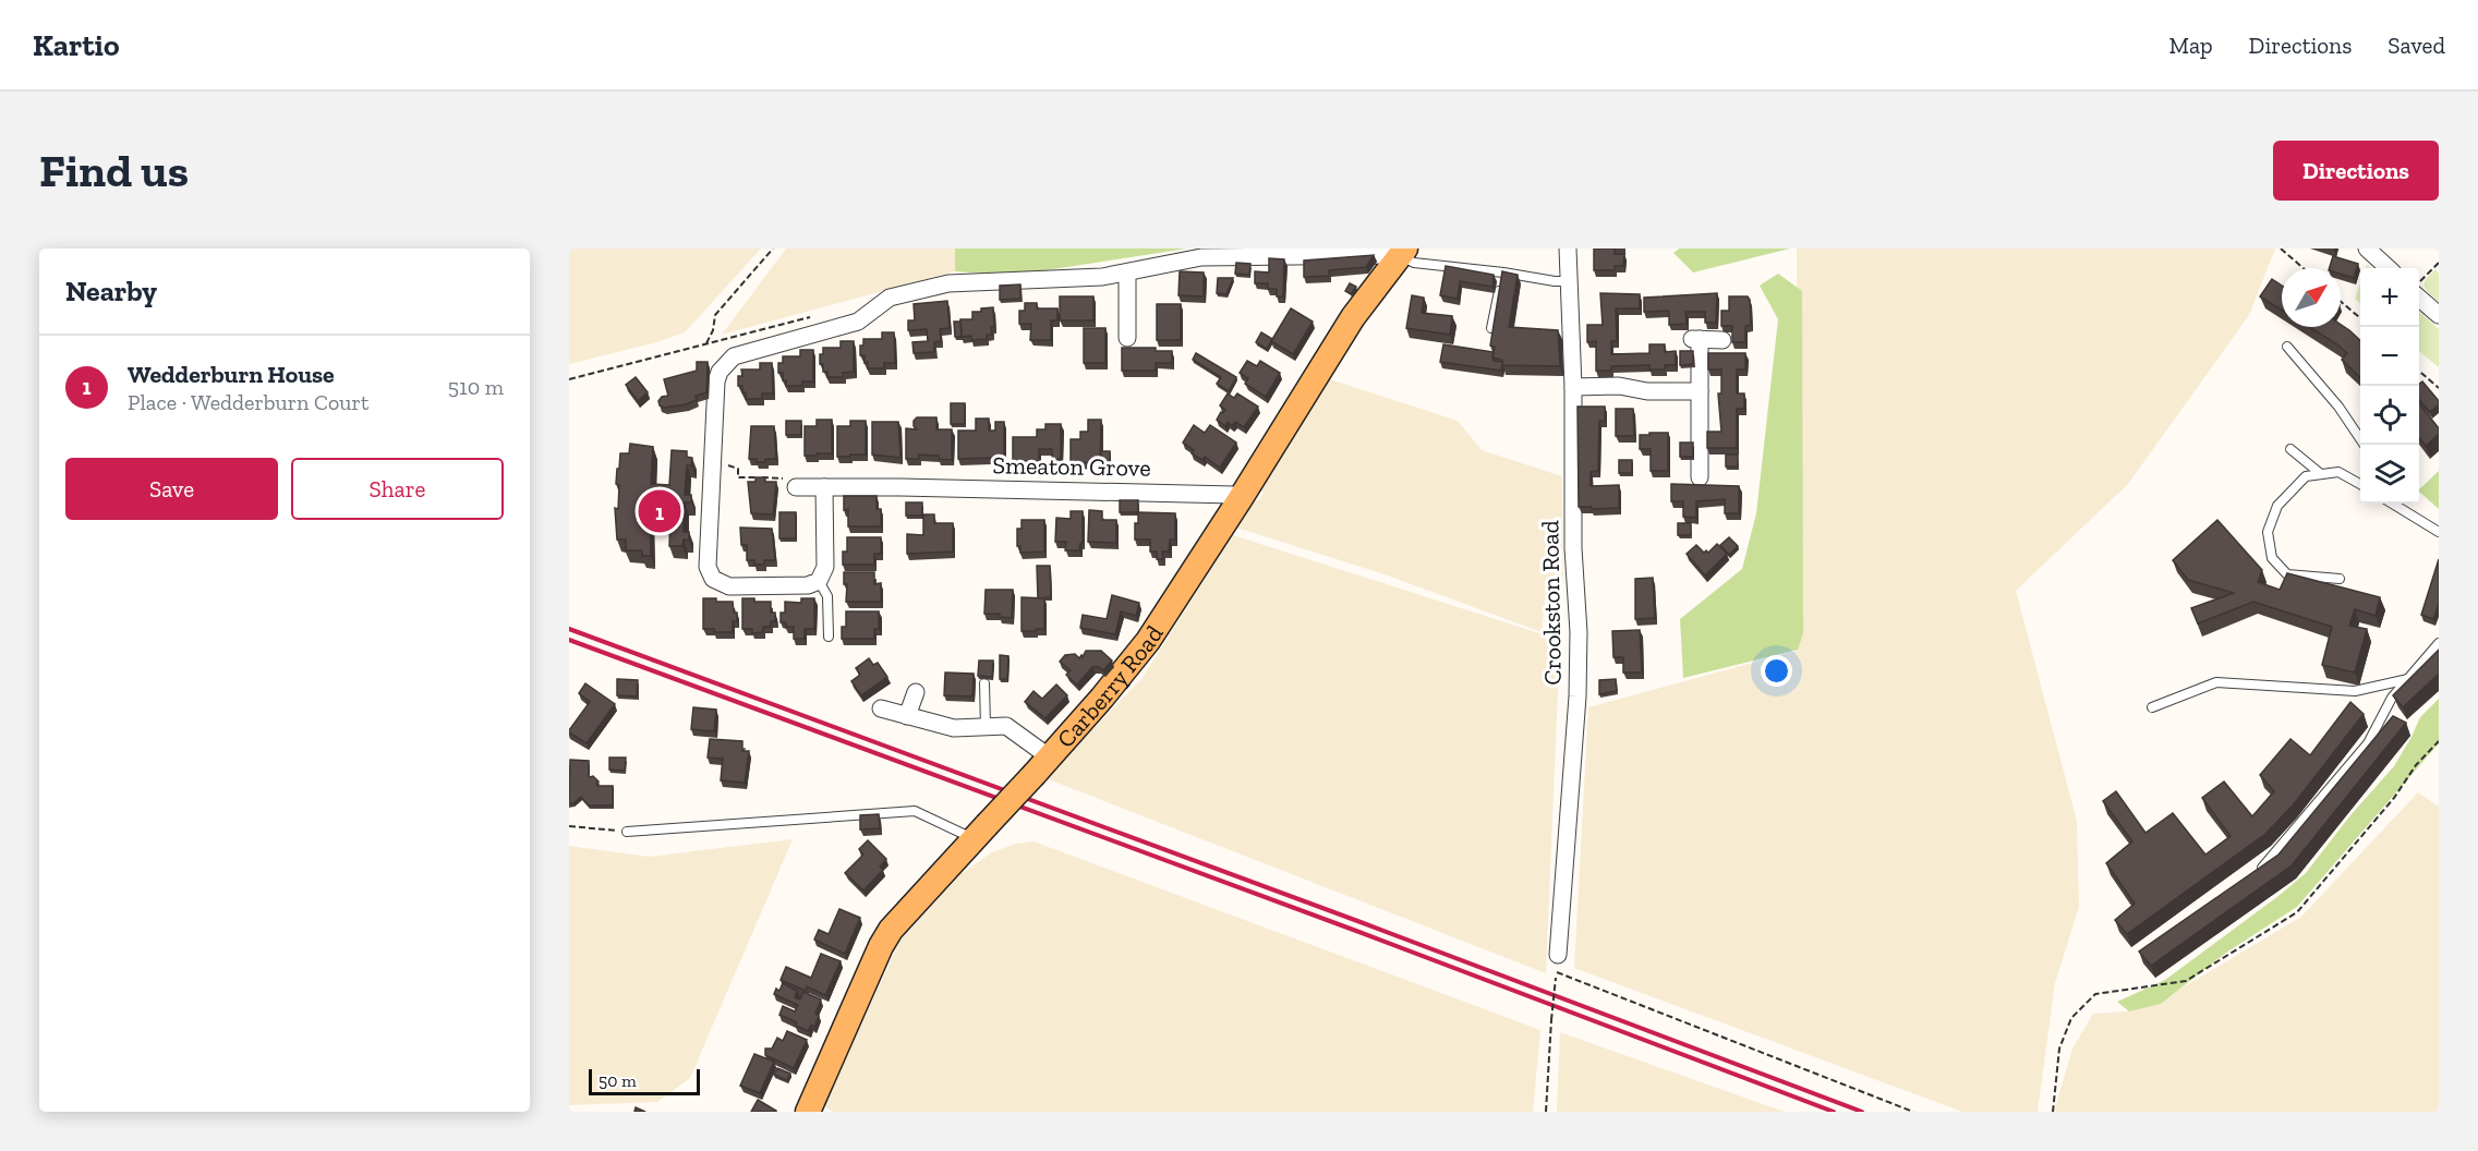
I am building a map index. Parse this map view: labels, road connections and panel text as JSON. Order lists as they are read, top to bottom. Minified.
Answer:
{"streets":{"main road":["Carberry Road"],"street":["Smeaton Grove","Crookston Road"]},"crossings":[["Smeaton Grove","Carberry Road"]],"scale_bar":"50 m","north":"top right","page":{"header":"Kartio","nav":["Map","Directions","Saved"],"buttons":["Directions",["Save","Share"]],"title":"Find us","heading":"Nearby","map_buttons":["+","−"],"list":[{"mark":"1","name":"Wedderburn House","note":"Place · Wedderburn Court","value":"510 m"}],"pins":"1","scale":"50 m"}}
